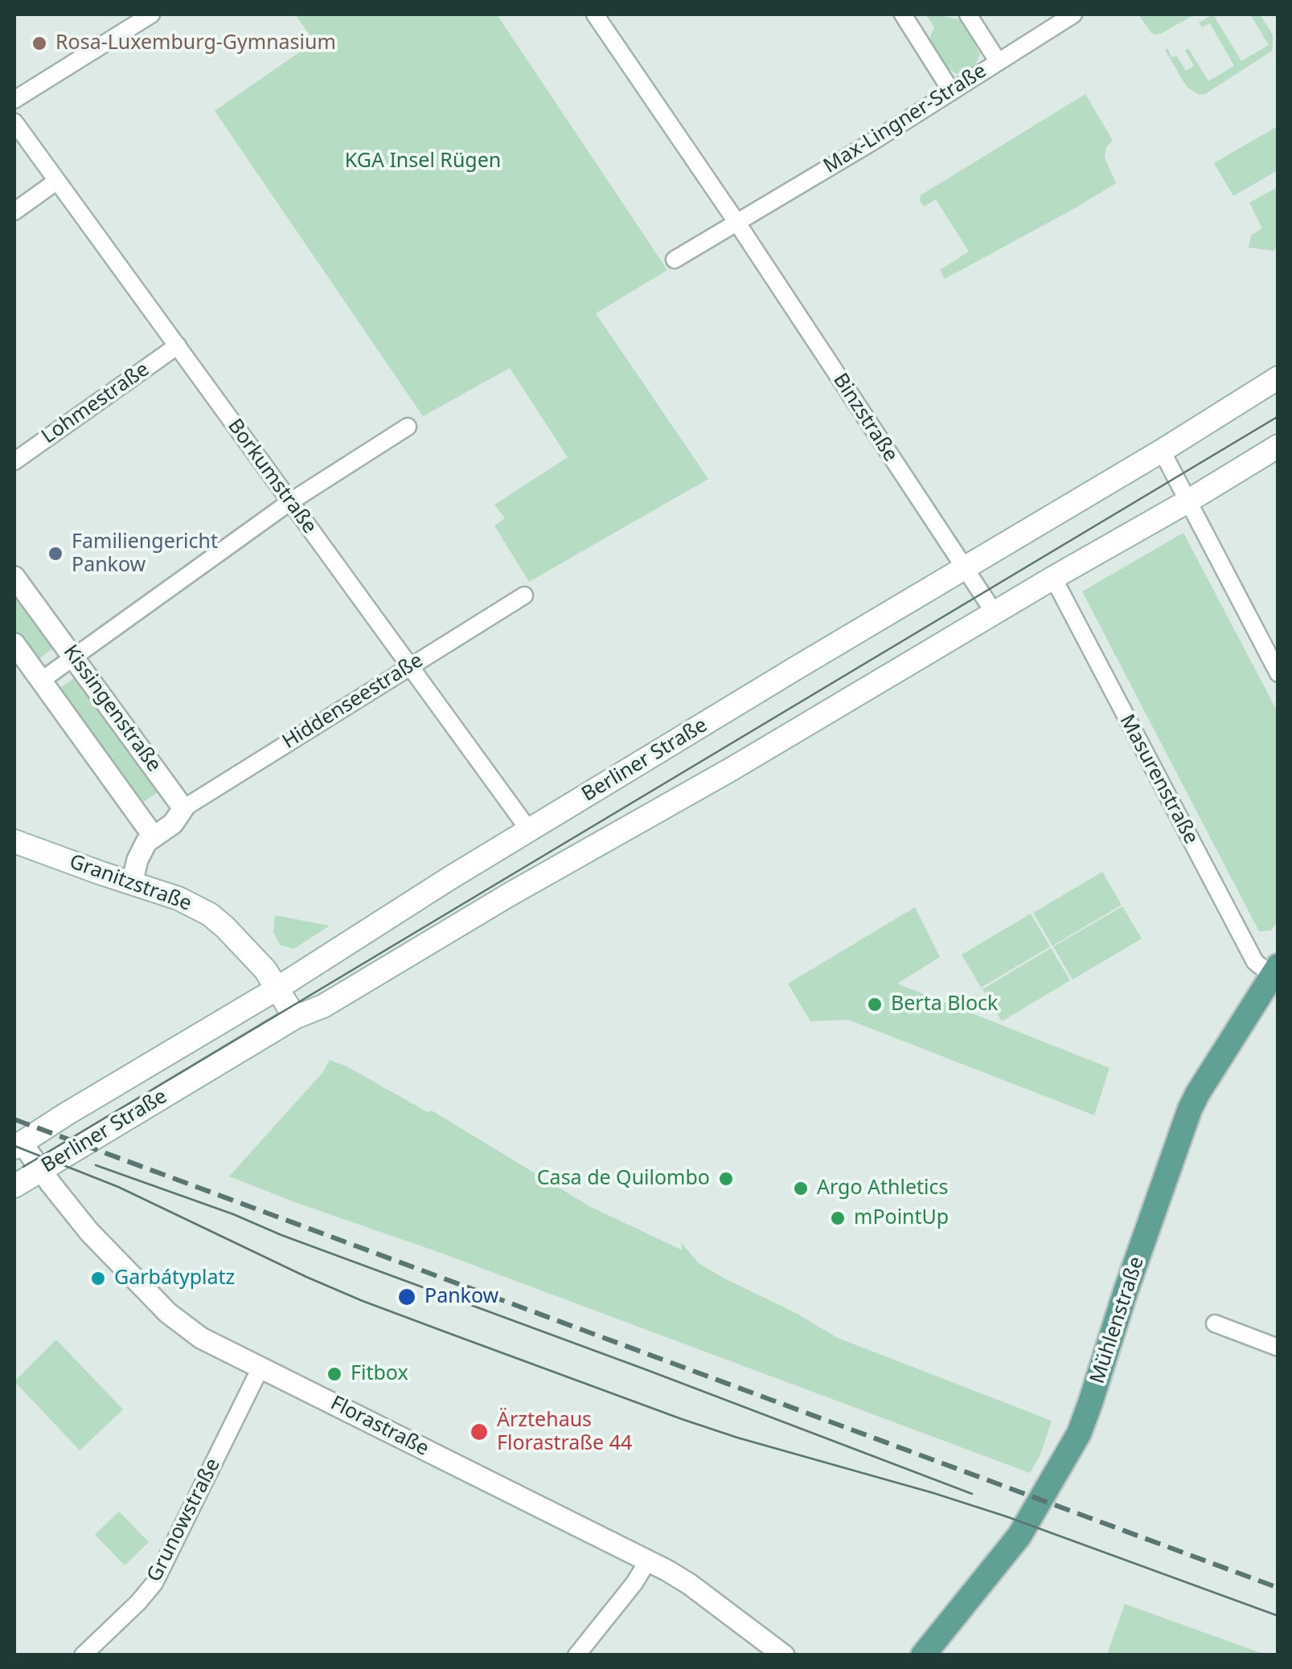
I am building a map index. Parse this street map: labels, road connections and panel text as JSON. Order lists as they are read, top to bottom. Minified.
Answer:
{"streets":{"main road":["Berliner Straße","Granitzstraße","Mühlenstraße"],"street":["Max-Lingner-Straße","Lohmestraße","Binzstraße","Borkumstraße","Hiddenseestraße","Kissingenstraße","Masurenstraße","Florastraße","Grunowstraße"]},"crossings":[["Max-Lingner-Straße","Binzstraße"],["Lohmestraße","Borkumstraße"],["Binzstraße","Berliner Straße"],["Borkumstraße","Hiddenseestraße"],["Borkumstraße","Berliner Straße"],["Hiddenseestraße","Kissingenstraße"],["Berliner Straße","Masurenstraße"],["Berliner Straße","Granitzstraße"],["Berliner Straße","Florastraße"],["Masurenstraße","Mühlenstraße"],["Florastraße","Grunowstraße"]],"parks":["KGA Insel Rügen"],"places":["Rosa-Luxemburg-Gymnasium","Familiengericht Pankow","Berta Block","Casa de Quilombo","Argo Athletics","mPointUp","Garbátyplatz","Pankow","Fitbox","Ärztehaus Florastraße 44"]}
